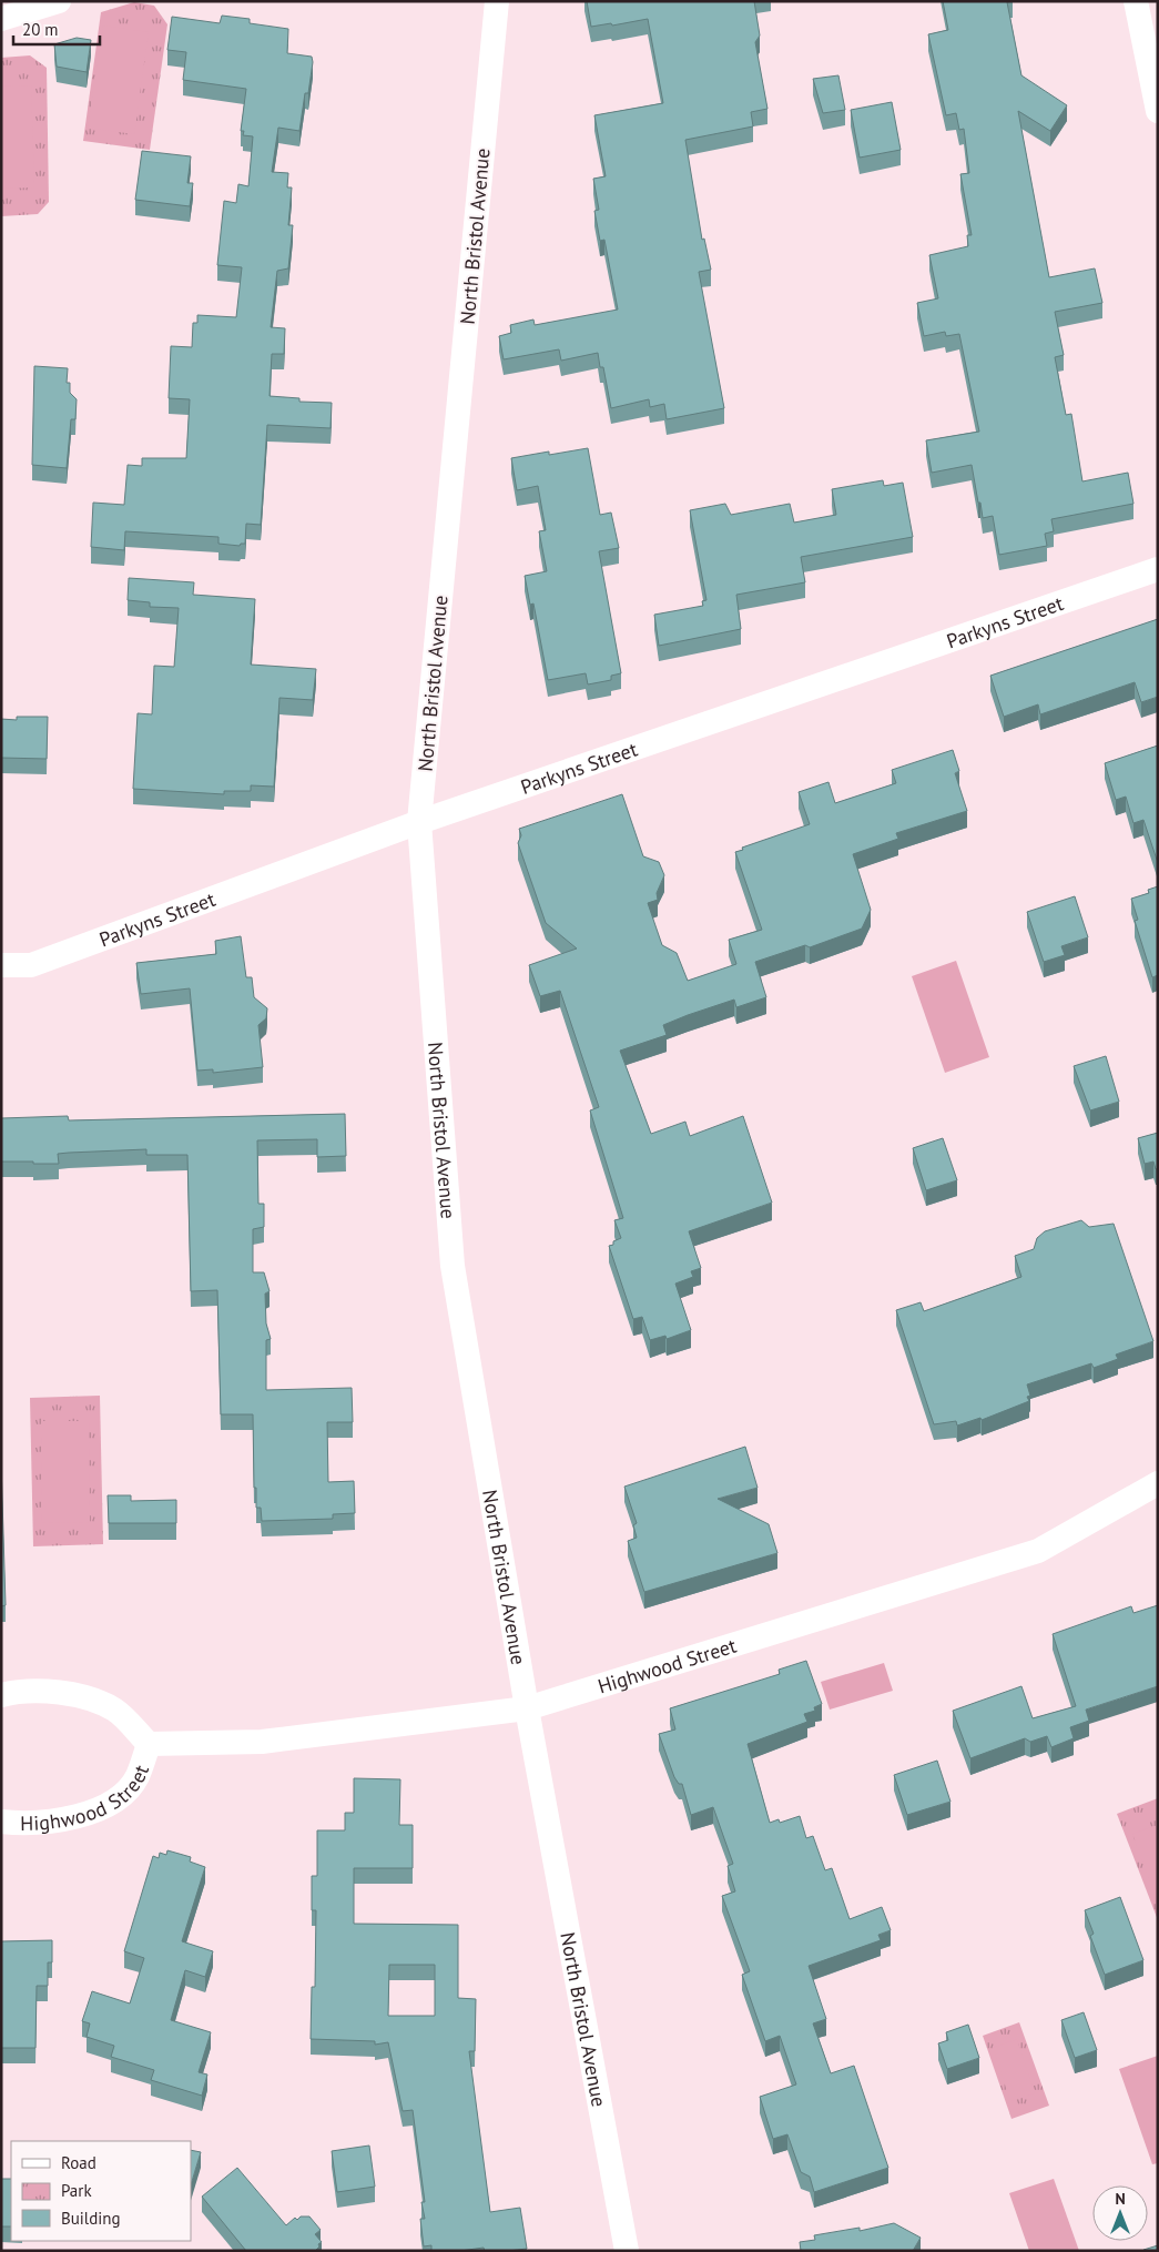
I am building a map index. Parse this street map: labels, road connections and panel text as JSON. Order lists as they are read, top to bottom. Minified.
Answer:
{"streets":{"street":["North Bristol Avenue","Parkyns Street","Highwood Street"]},"crossings":[["North Bristol Avenue","Parkyns Street"],["North Bristol Avenue","Highwood Street"]],"legend":["Road","Park","Building"],"scale_bar":"20 m","north":"top"}
